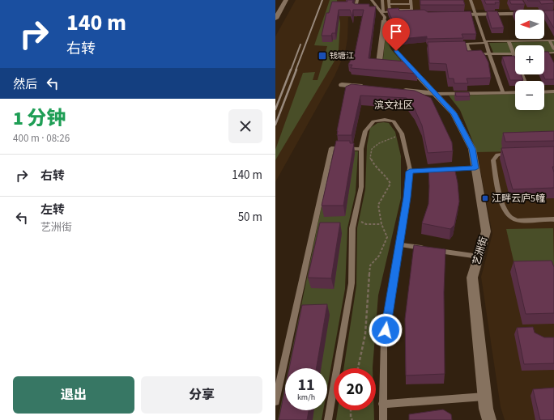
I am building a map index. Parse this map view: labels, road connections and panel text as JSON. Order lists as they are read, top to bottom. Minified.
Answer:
{"streets":{"street":["艺洲街"]},"districts":["滨文社区"],"places":{"transit":["钱塘江","江畔云庐5幢"]},"north":"left","page":{"turn":["140 m","右转"],"map_buttons":["+","−"],"then":"然后","heading":["1 分钟","400 m · 08:26"],"list":[{"name":"右转","value":"140 m"},{"name":"左转","note":"艺洲街","value":"50 m"}],"speed":"11 km/h","limit":"20","buttons":["退出","分享"]}}
